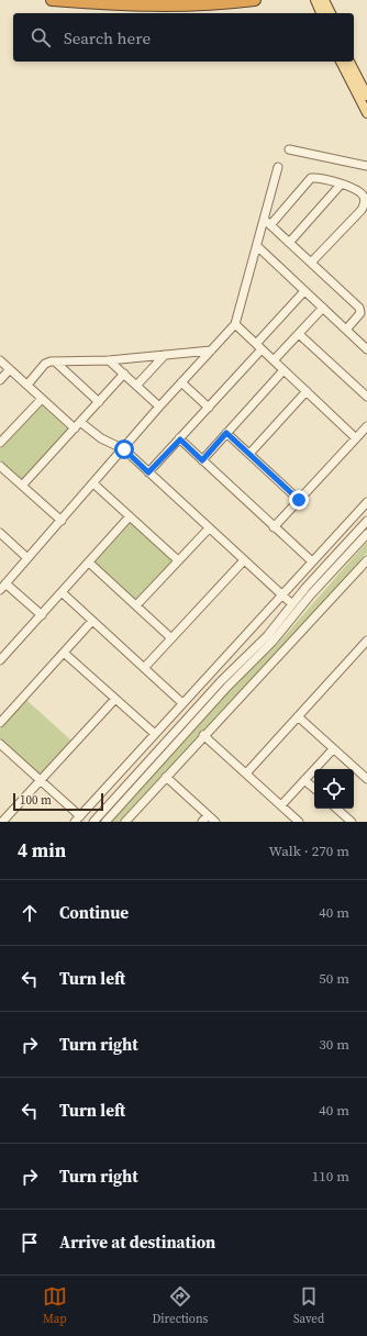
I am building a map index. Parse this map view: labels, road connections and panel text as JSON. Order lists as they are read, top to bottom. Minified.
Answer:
{"scale_bar":"100 m","page":{"search":"Search here","scale":"100 m","heading":["4 min","Walk · 270 m"],"list":[["Continue","40 m"],["Turn left","50 m"],["Turn right","30 m"],["Turn left","40 m"],["Turn right","110 m"],"Arrive at destination"],"nav":["Map","Directions","Saved"]}}
